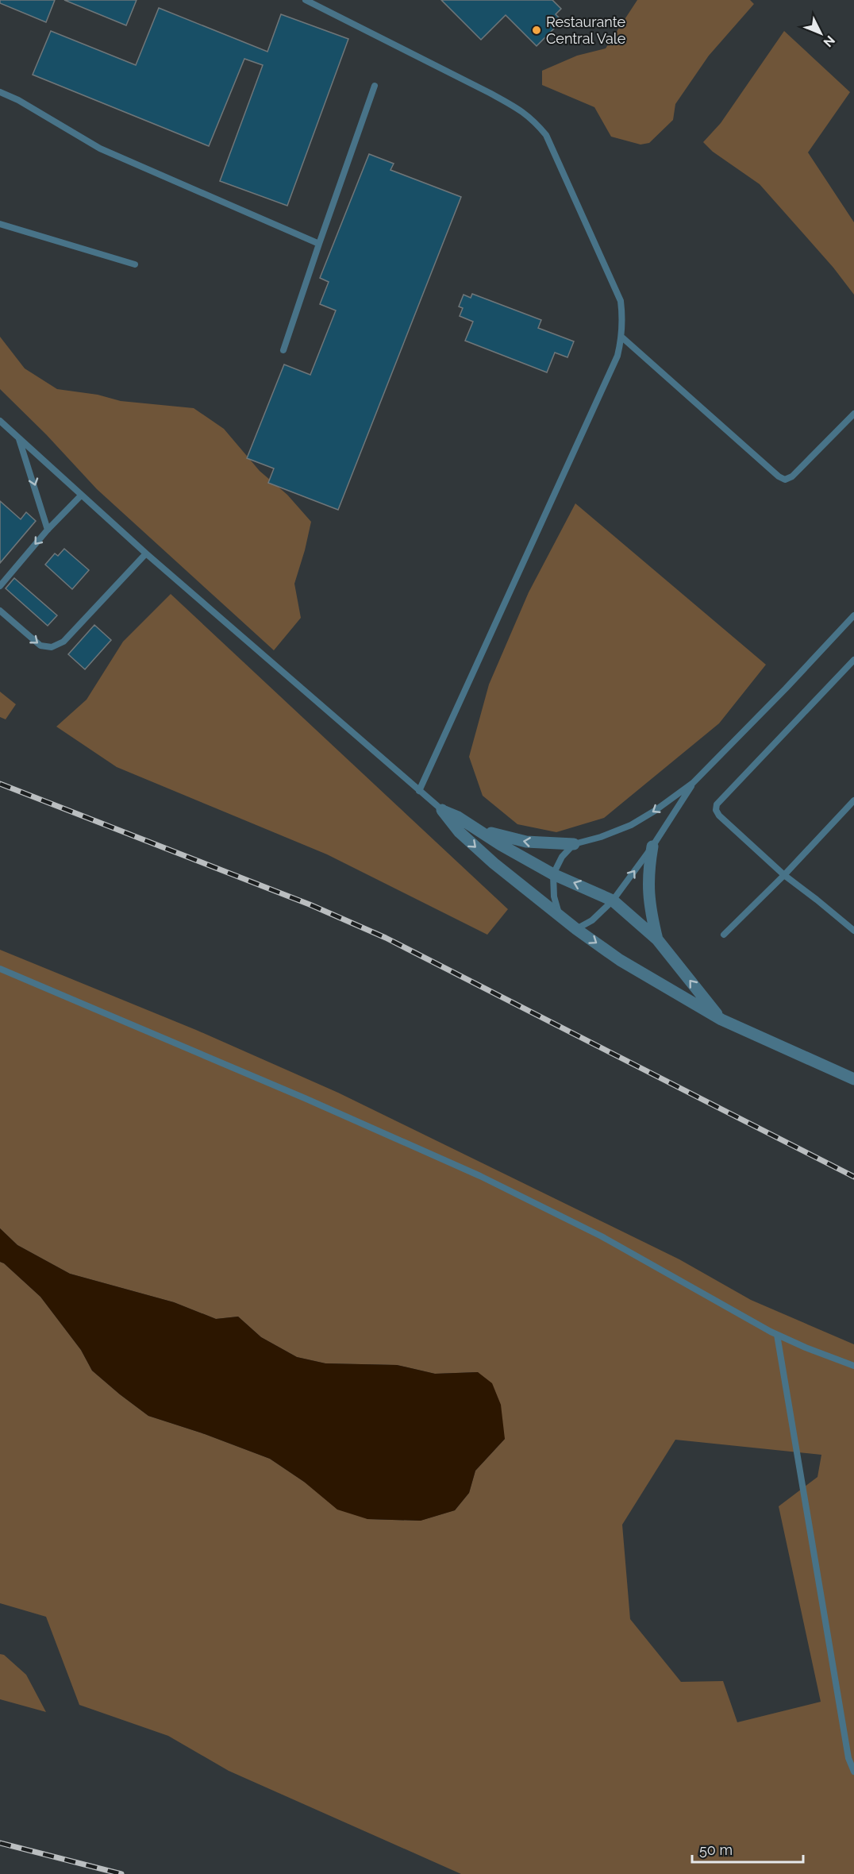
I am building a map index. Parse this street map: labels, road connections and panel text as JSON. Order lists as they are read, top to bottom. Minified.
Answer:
{"places":["Restaurante Central Vale"],"scale_bar":"50 m","north":"bottom right"}
